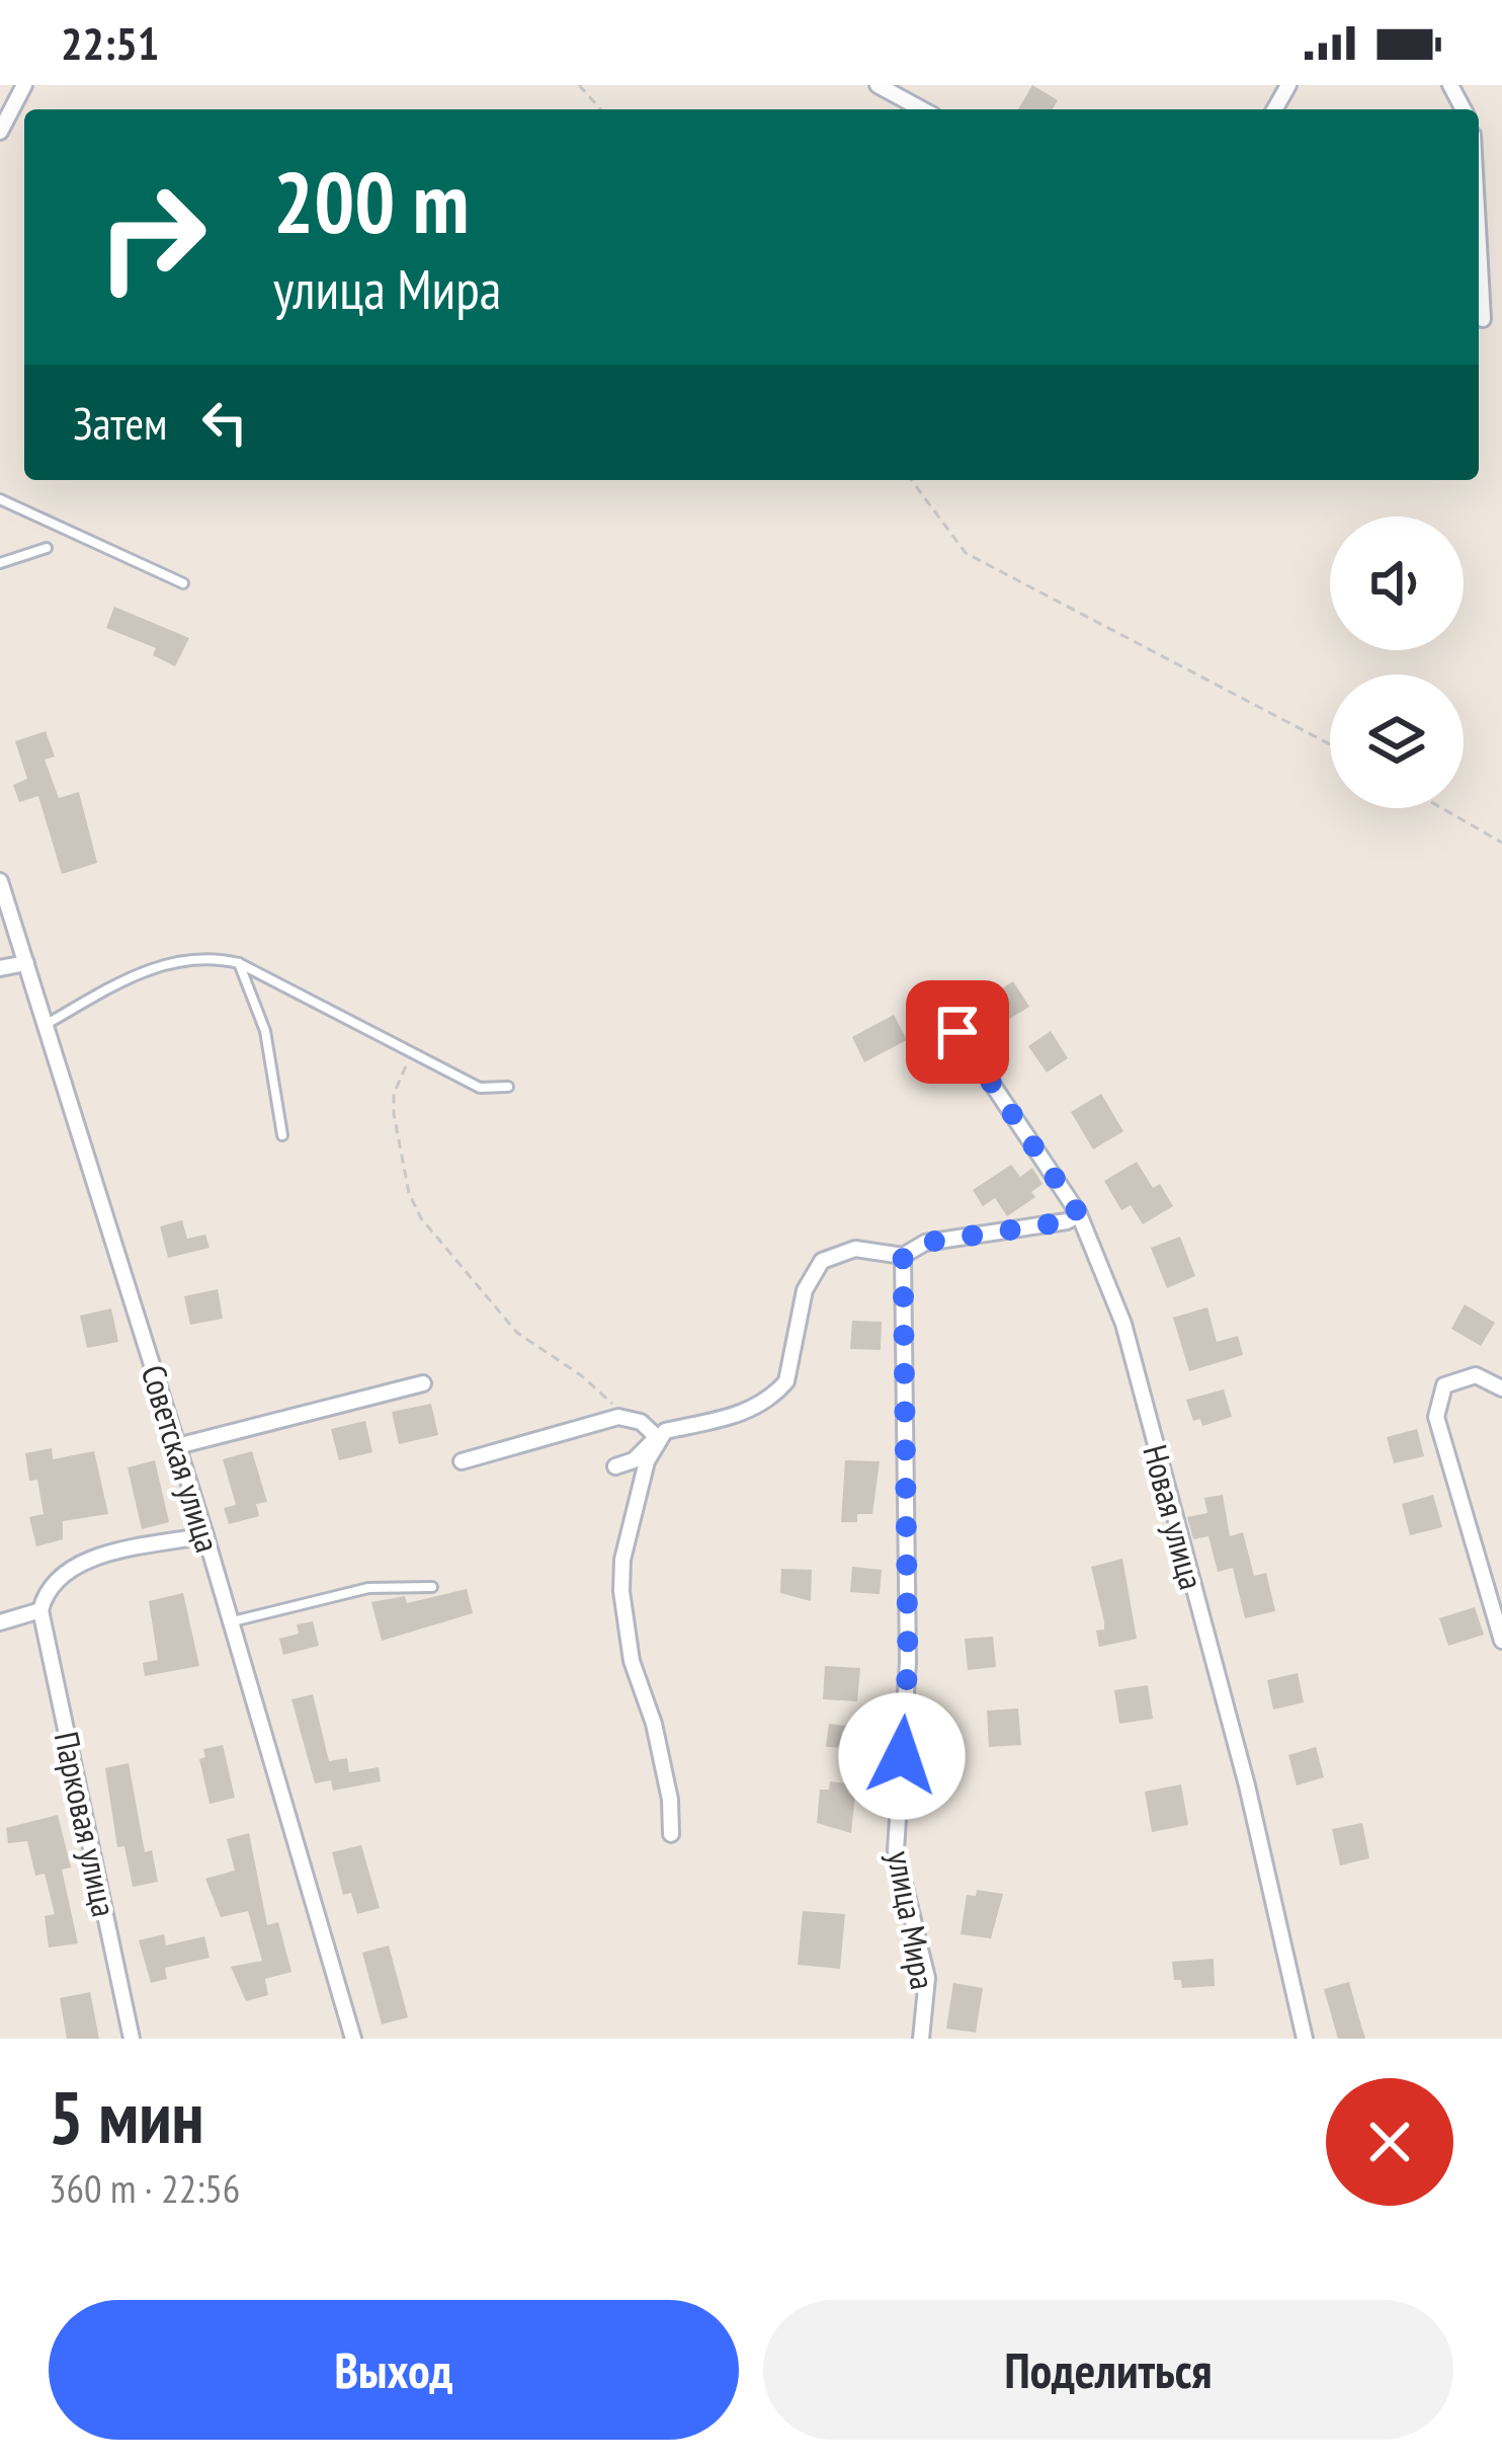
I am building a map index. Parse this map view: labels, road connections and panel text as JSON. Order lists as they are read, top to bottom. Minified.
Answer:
{"streets":{"street":["Советская улица","Новая улица","Парковая улица","улица Мира"]},"page":{"status":"22:51","turn":["200 m","улица Мира"],"then":"Затем","heading":["5 мин","360 m · 22:56"],"buttons":["Выход","Поделиться"]}}
